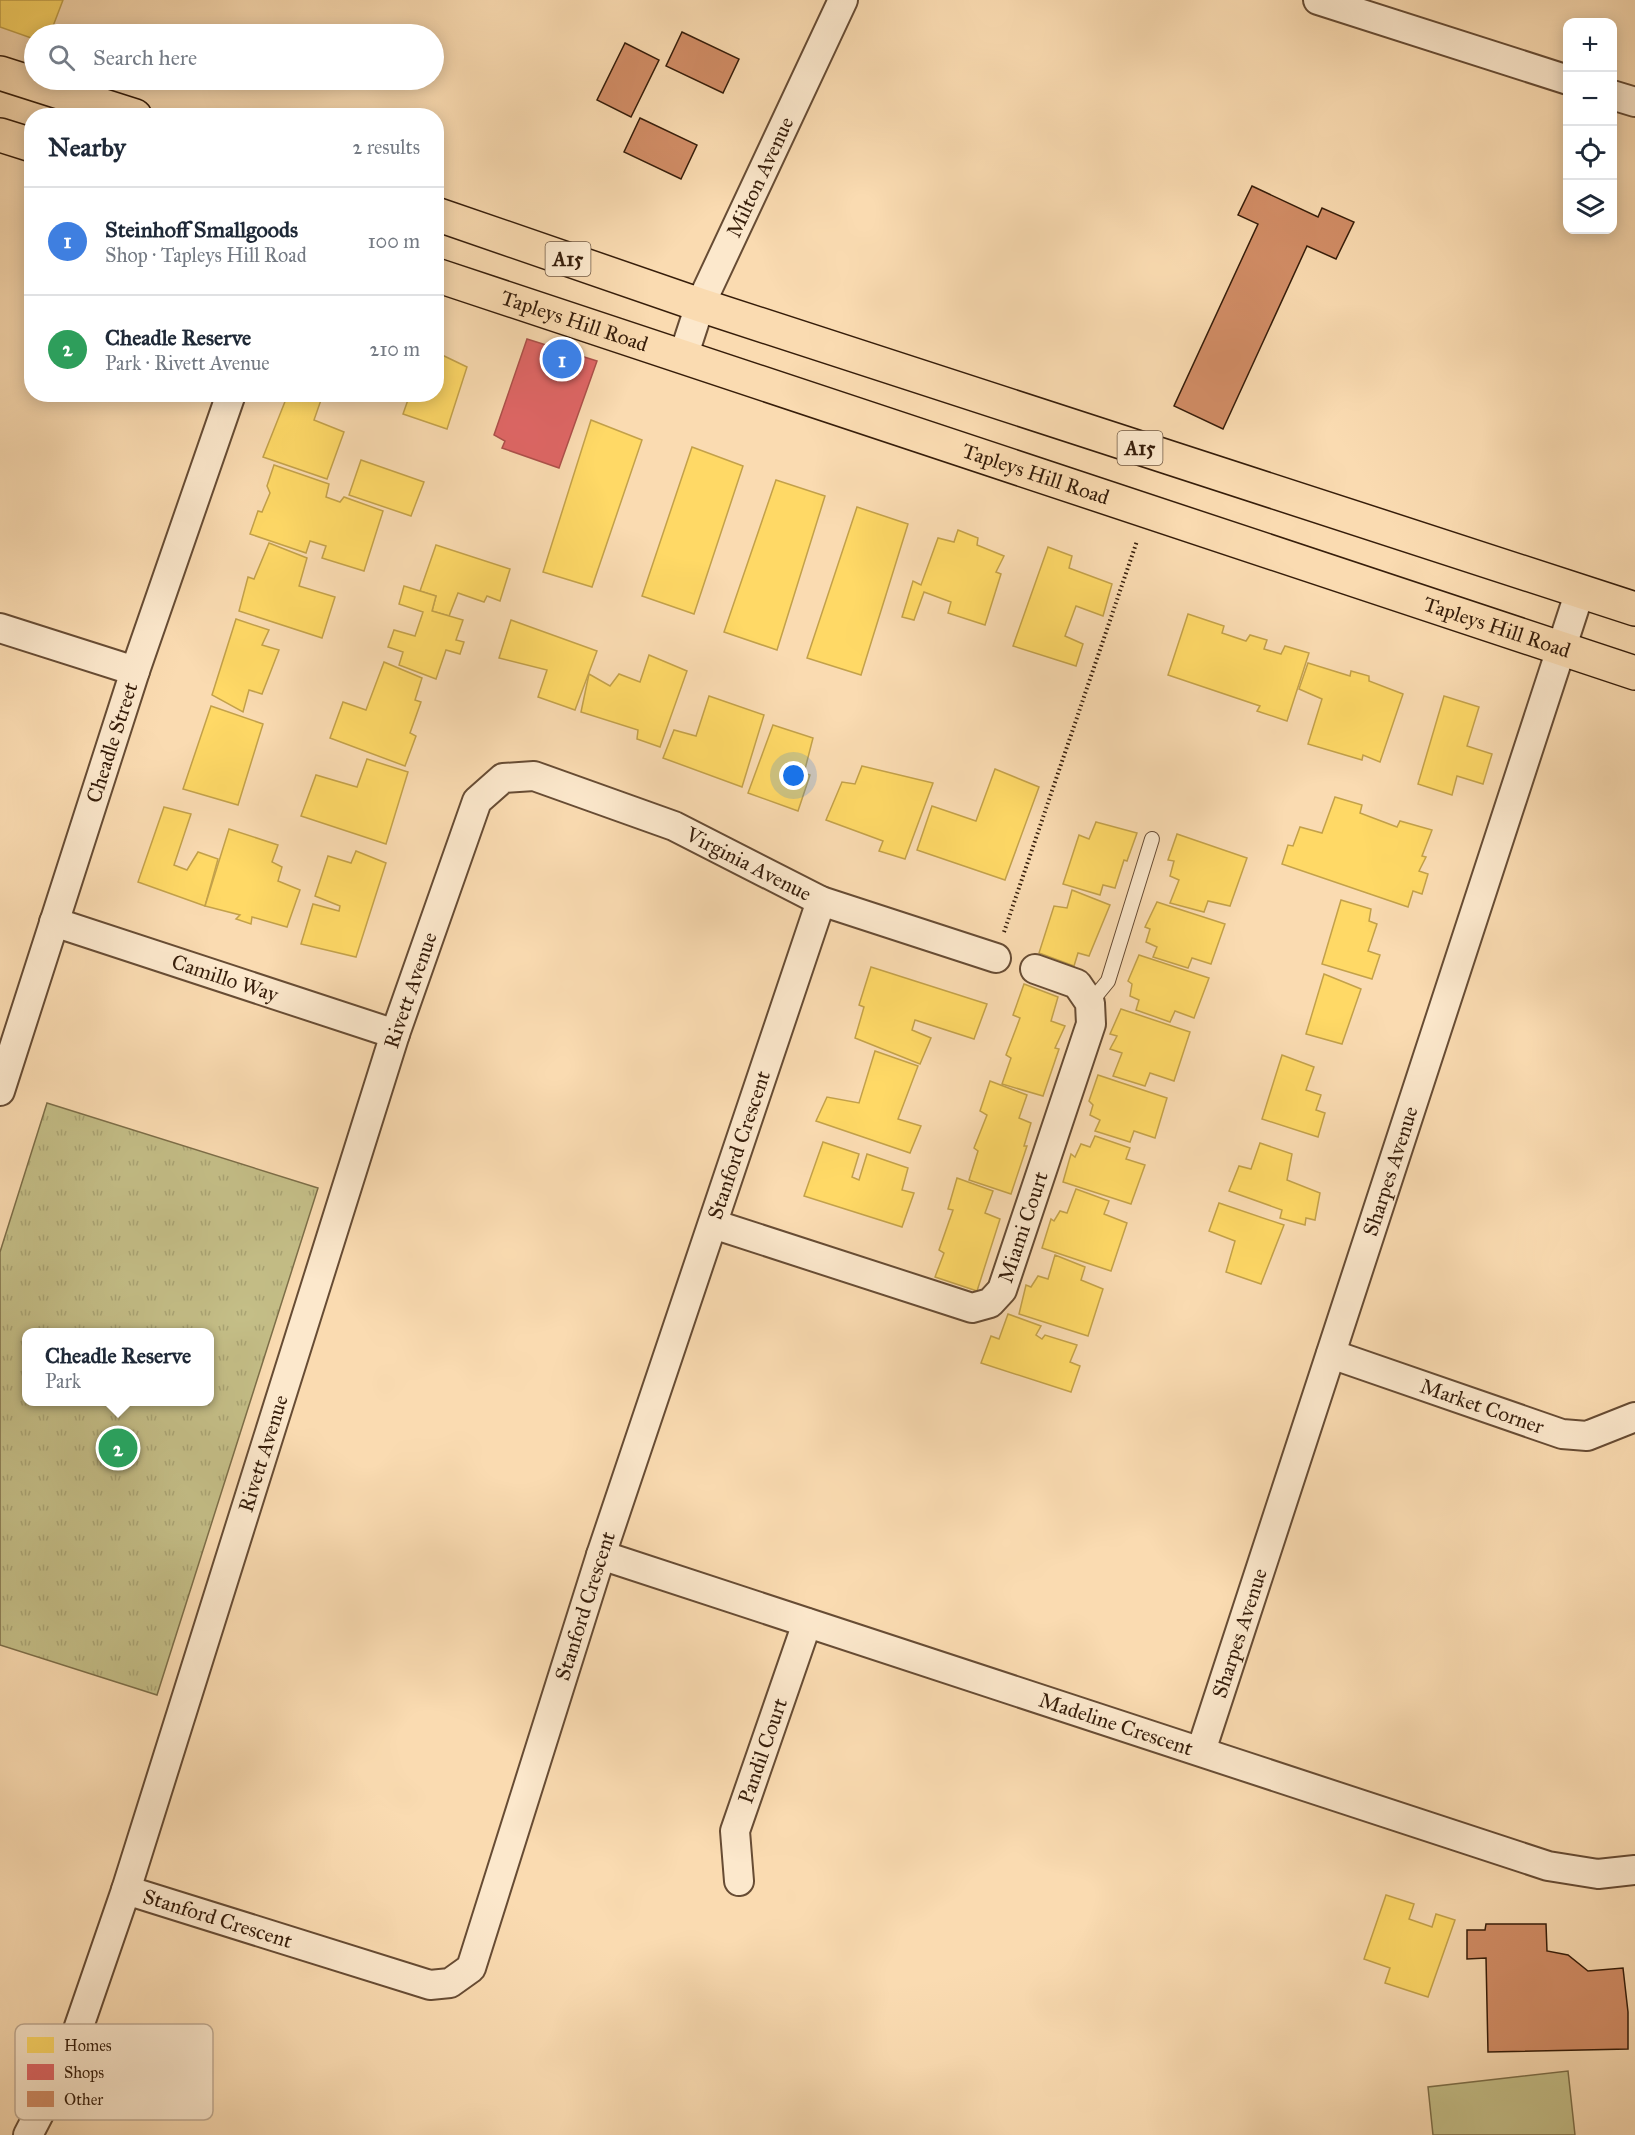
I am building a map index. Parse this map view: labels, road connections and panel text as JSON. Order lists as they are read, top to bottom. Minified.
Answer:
{"streets":{"main road":["A15","Tapleys Hill Road"],"street":["Milton Avenue","Cheadle Street","Virginia Avenue","Camillo Way","Rivett Avenue","Stanford Crescent","Sharpes Avenue","Miami Court","Market Corner","Madeline Crescent","Pandil Court"]},"crossings":[["Milton Avenue","A15"],["Milton Avenue","Tapleys Hill Road"],["A15","Sharpes Avenue"],["Tapleys Hill Road","Sharpes Avenue"],["Cheadle Street","Camillo Way"],["Virginia Avenue","Rivett Avenue"],["Virginia Avenue","Stanford Crescent"],["Camillo Way","Rivett Avenue"],["Rivett Avenue","Stanford Crescent"],["Stanford Crescent","Miami Court"],["Stanford Crescent","Madeline Crescent"],["Sharpes Avenue","Market Corner"],["Sharpes Avenue","Madeline Crescent"],["Madeline Crescent","Pandil Court"]],"legend":["Homes","Shops","Other"],"page":{"map_buttons":["+","−"],"search":"Search here","heading":["Nearby","2 results"],"list":[{"mark":"1","name":"Steinhoff Smallgoods","note":"Shop · Tapleys Hill Road","value":"100 m"},{"mark":"2","name":"Cheadle Reserve","note":"Park · Rivett Avenue","value":"210 m"}],"pins":["1","2"],"popup":["Cheadle Reserve","Park"]}}
